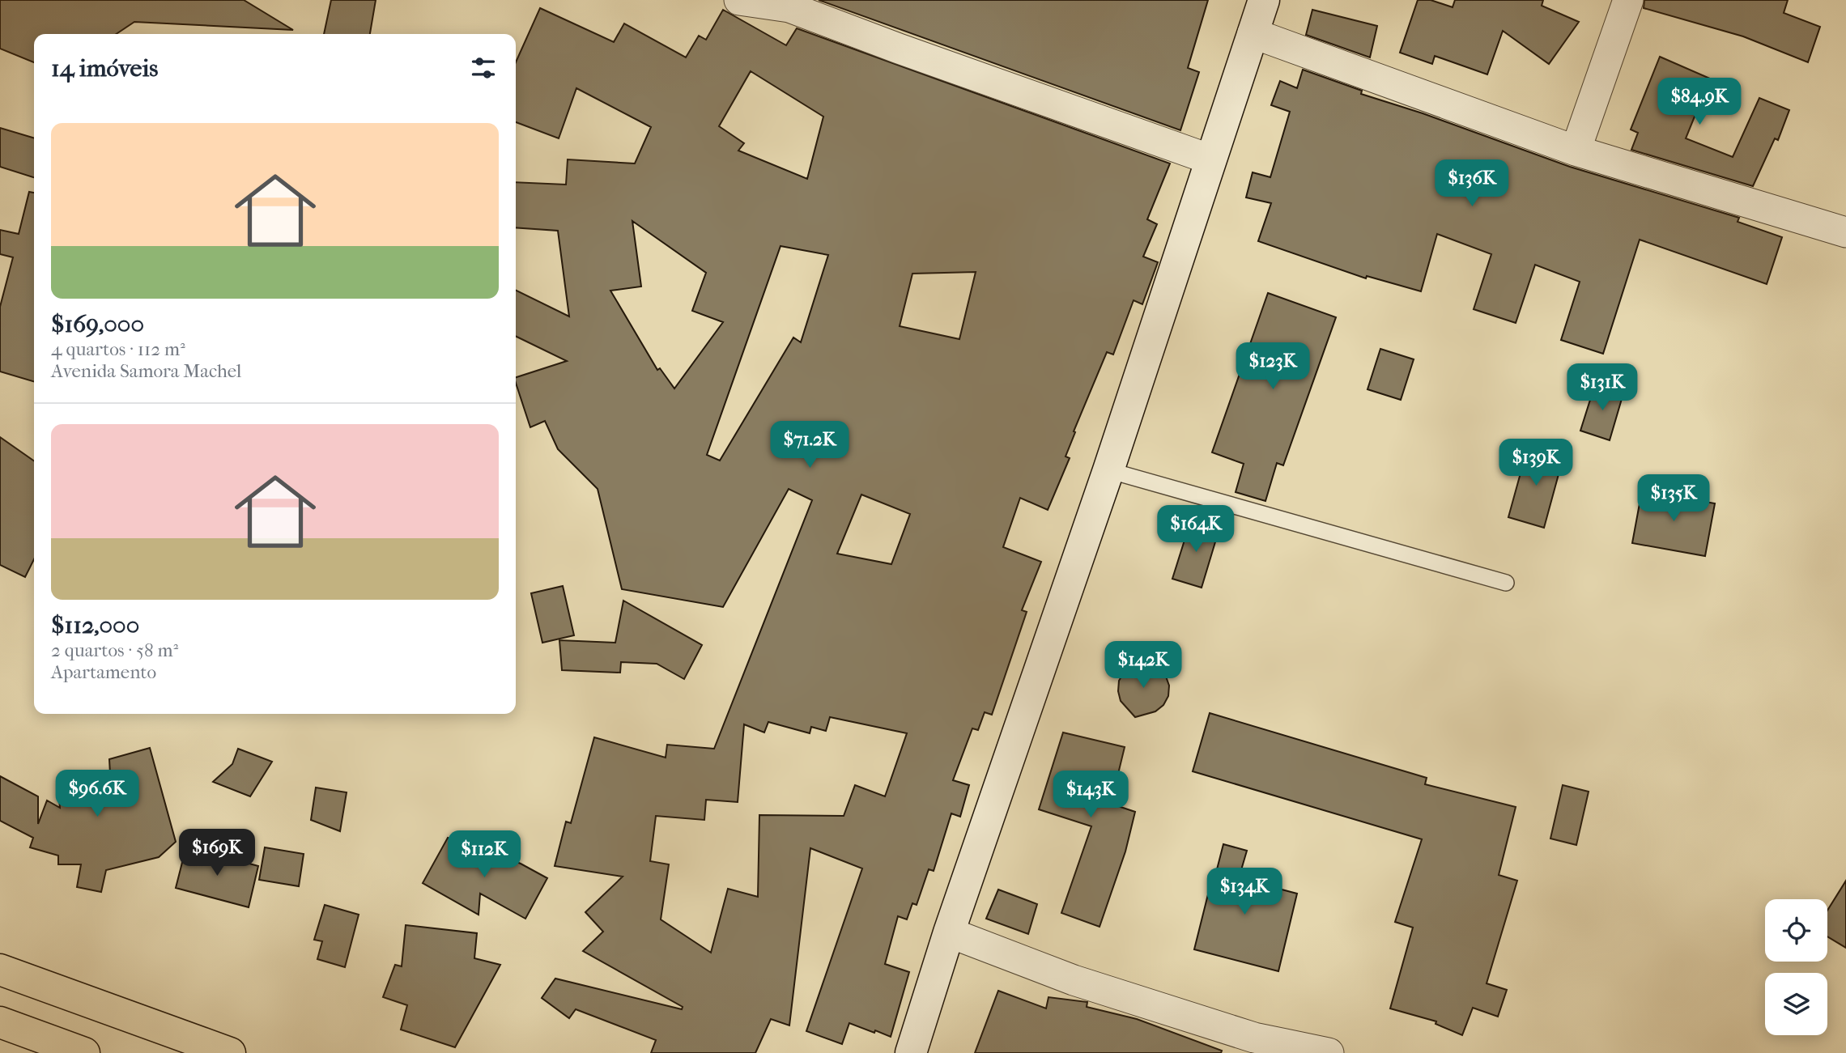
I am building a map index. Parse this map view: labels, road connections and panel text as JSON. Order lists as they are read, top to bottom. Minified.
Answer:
{"page":{"heading":"14 imóveis","price":["$84.9K","$136K","$123K","$131K","$71.2K","$139K","$135K","$164K","$142K","$96.6K","$143K","$169K","$112K","$134K"],"list":[{"name":"$169,000","note":"4 quartos · 112 m² · Avenida Samora Machel"},{"name":"$112,000","note":"2 quartos · 58 m² · Apartamento"}]}}
